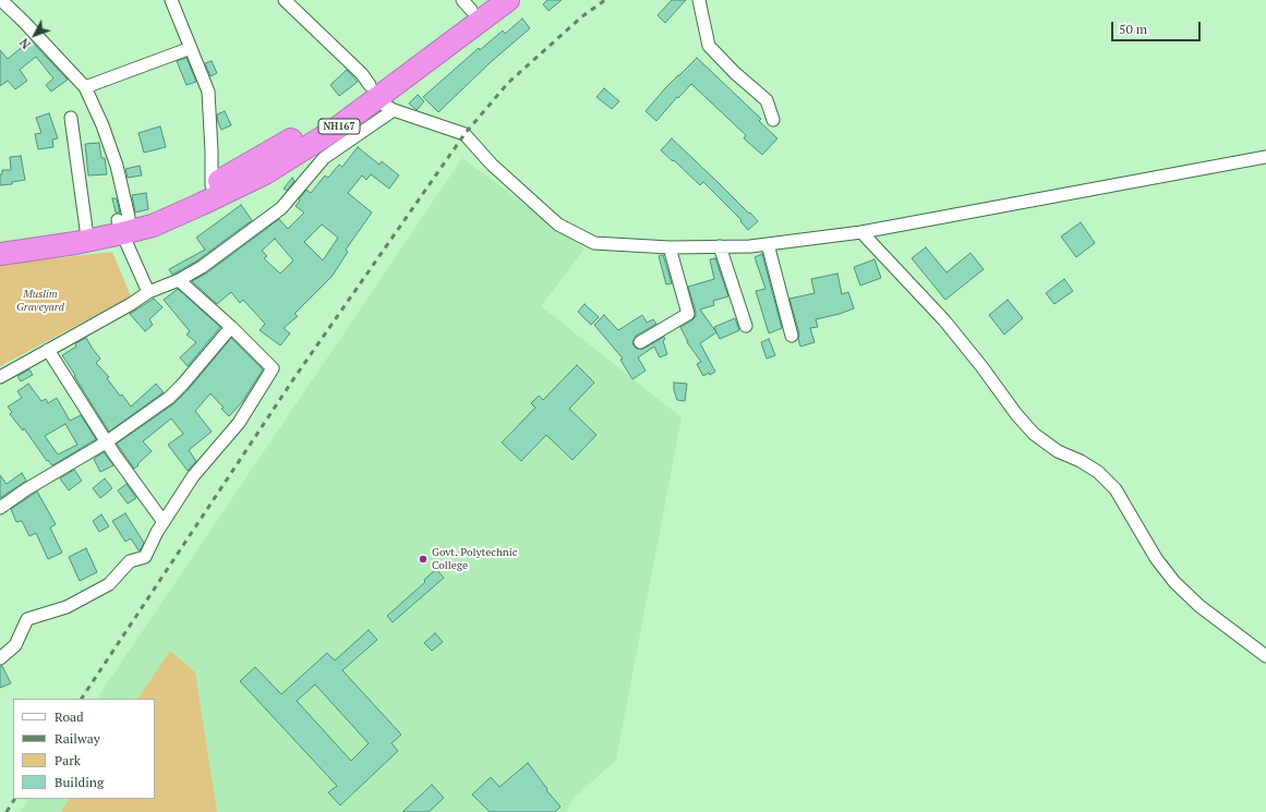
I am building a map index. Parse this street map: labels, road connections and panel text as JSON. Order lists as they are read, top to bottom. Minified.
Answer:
{"streets":{"highway":["NH167"]},"parks":["Muslim Graveyard"],"places":["Govt. Polytechnic College"],"legend":["Road","Railway","Park","Building"],"scale_bar":"50 m","north":"bottom left"}
